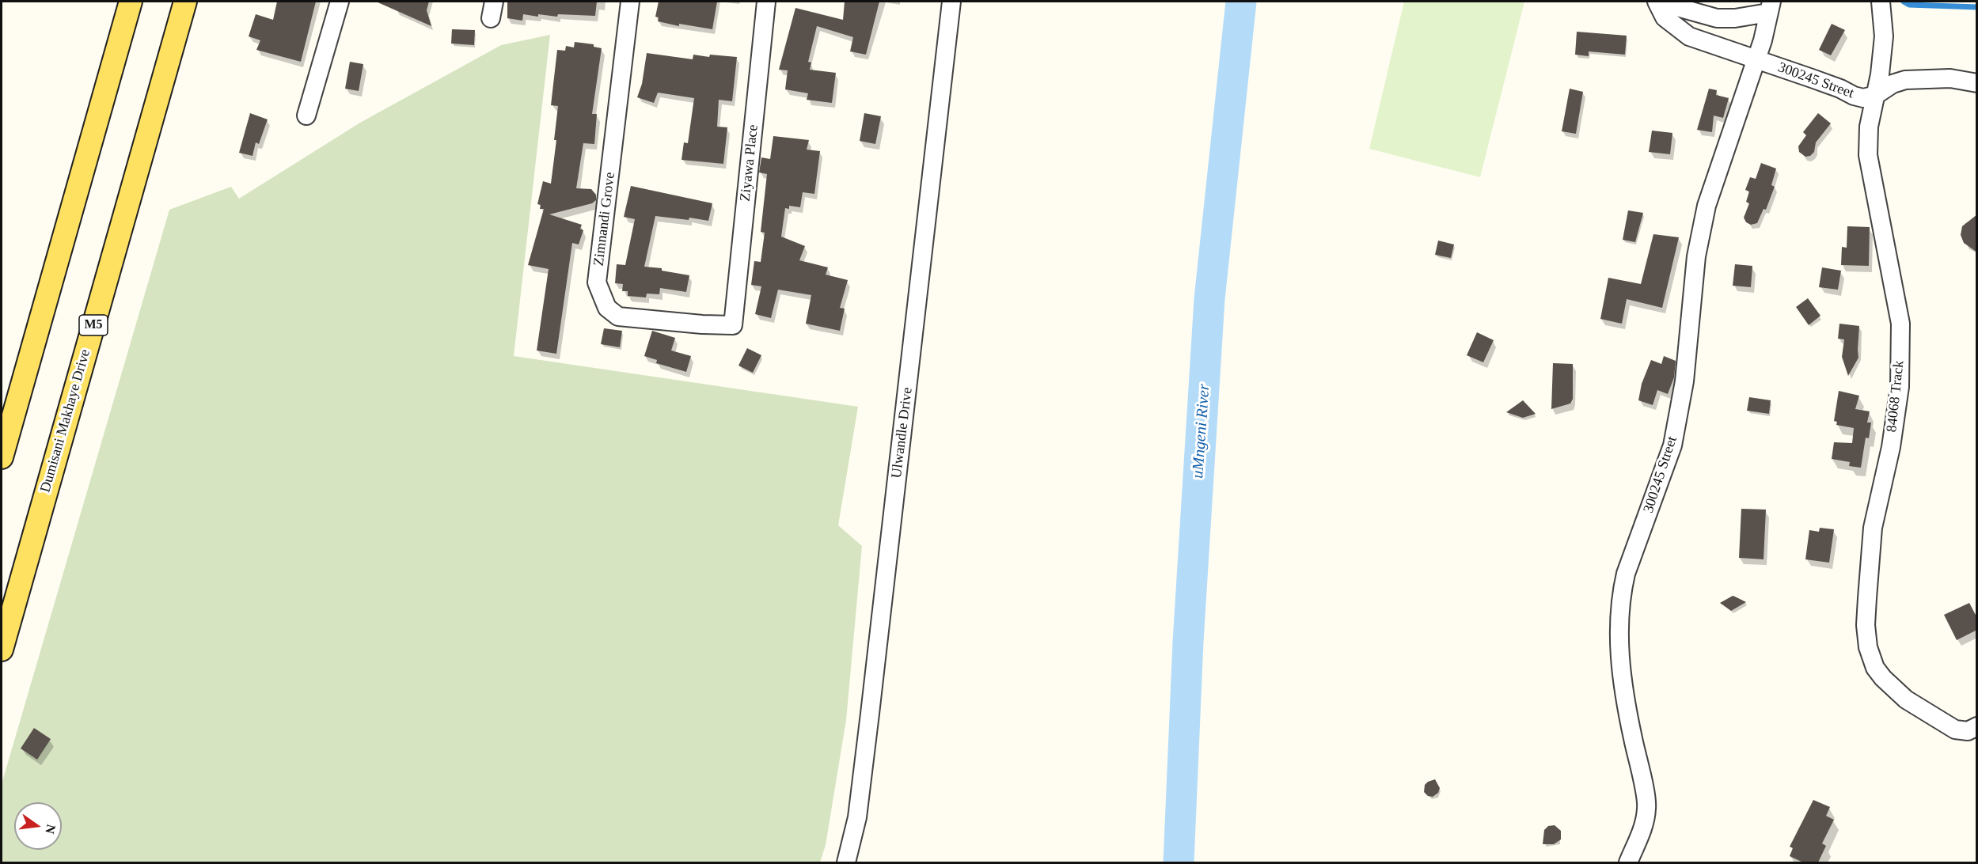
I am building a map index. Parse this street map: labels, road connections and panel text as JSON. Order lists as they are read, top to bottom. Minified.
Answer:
{"streets":{"main road":["M5","Dumisani Makhaye Drive"],"street":["300245 Street","Ziyawa Place","Zimnandi Grove","84068 Track","Ulwandle Drive"]},"crossings":[["300245 Street","84068 Track"],["Ziyawa Place","Zimnandi Grove"]],"water":["uMngeni River"],"north":"right"}
